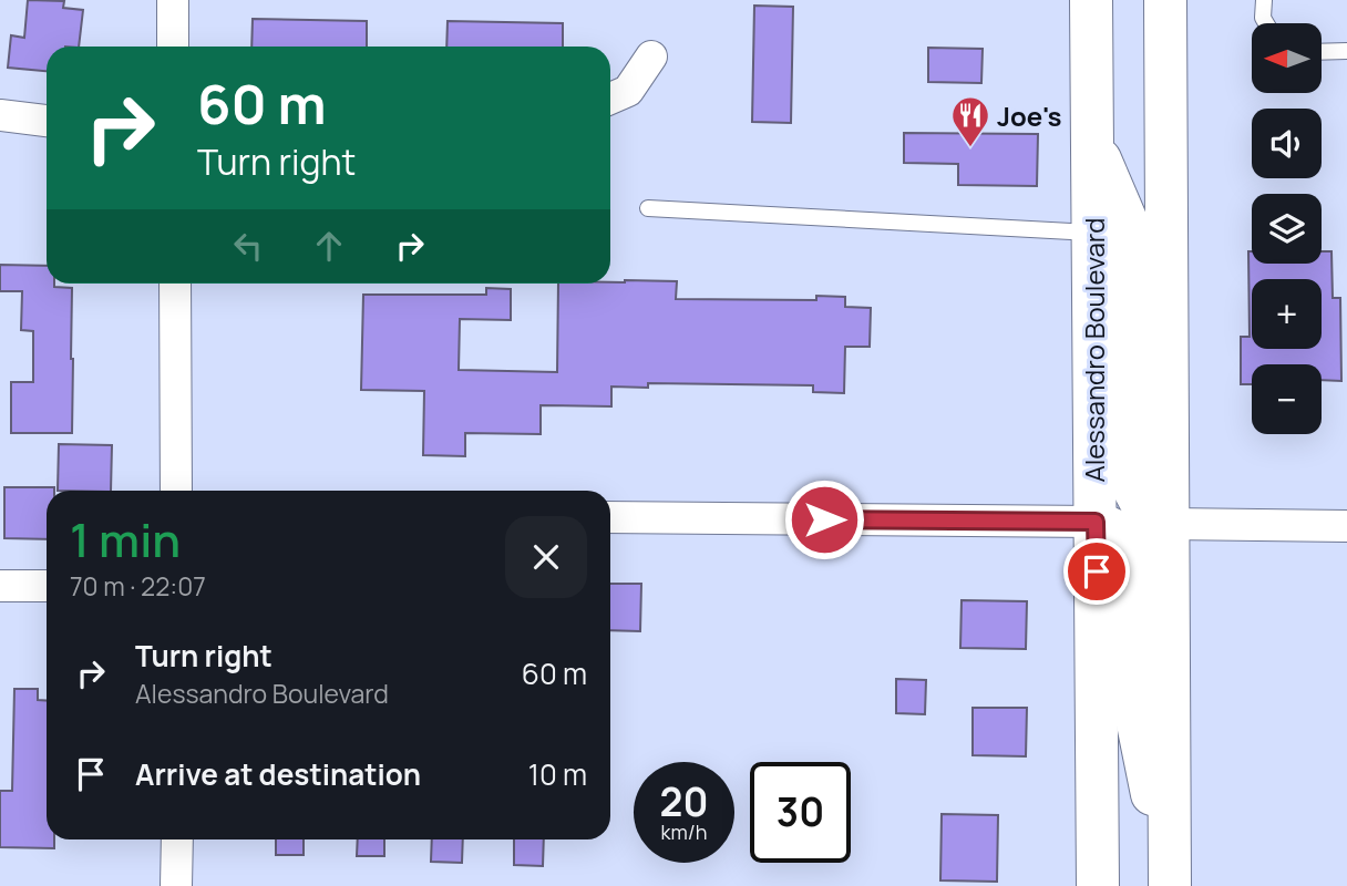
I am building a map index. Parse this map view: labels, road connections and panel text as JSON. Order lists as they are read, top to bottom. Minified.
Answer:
{"streets":{"main road":["Alessandro Boulevard"]},"places":{"restaurant":["Joe's"]},"north":"left","page":{"map_buttons":["+","−"],"turn":["60 m","Turn right"],"heading":["1 min","70 m · 22:07"],"list":[{"name":"Turn right","note":"Alessandro Boulevard","value":"60 m"},{"name":"Arrive at destination","value":"10 m"}],"speed":"20 km/h","limit":"30"}}
